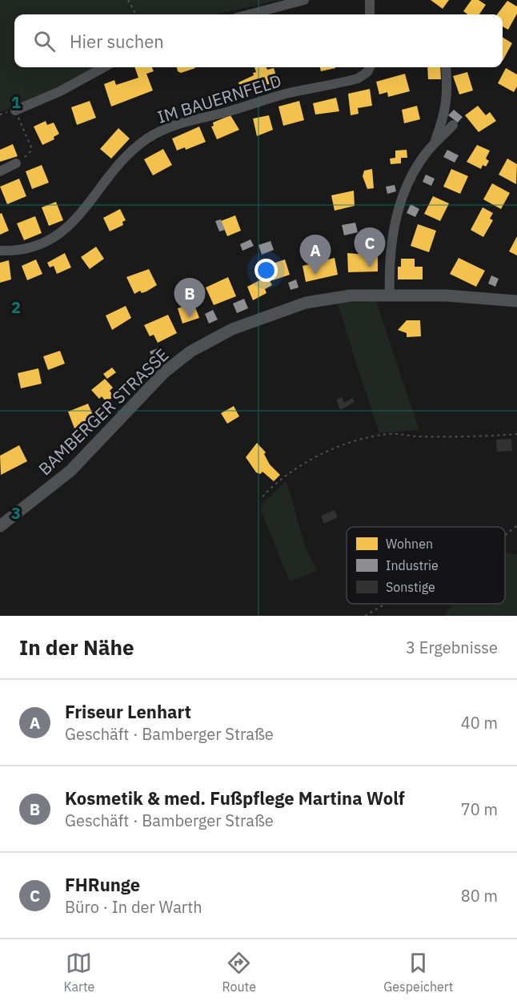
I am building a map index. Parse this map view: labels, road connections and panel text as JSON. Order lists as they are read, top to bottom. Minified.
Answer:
{"streets":{"street":["IM BAUERNFELD","BAMBERGER STRASSE"]},"legend":["Wohnen","Industrie","Sonstige"],"page":{"search":"Hier suchen","pins":["C","A","B"],"heading":["In der Nähe","3 Ergebnisse"],"list":[{"mark":"A","name":"Friseur Lenhart","note":"Geschäft · Bamberger Straße","value":"40 m"},{"mark":"B","name":"Kosmetik & med. Fußpflege Martina Wolf","note":"Geschäft · Bamberger Straße","value":"70 m"},{"mark":"C","name":"FHRunge","note":"Büro · In der Warth","value":"80 m"}],"nav":["Karte","Route","Gespeichert"]},"grid":{"rows":["1","2","3"]}}
